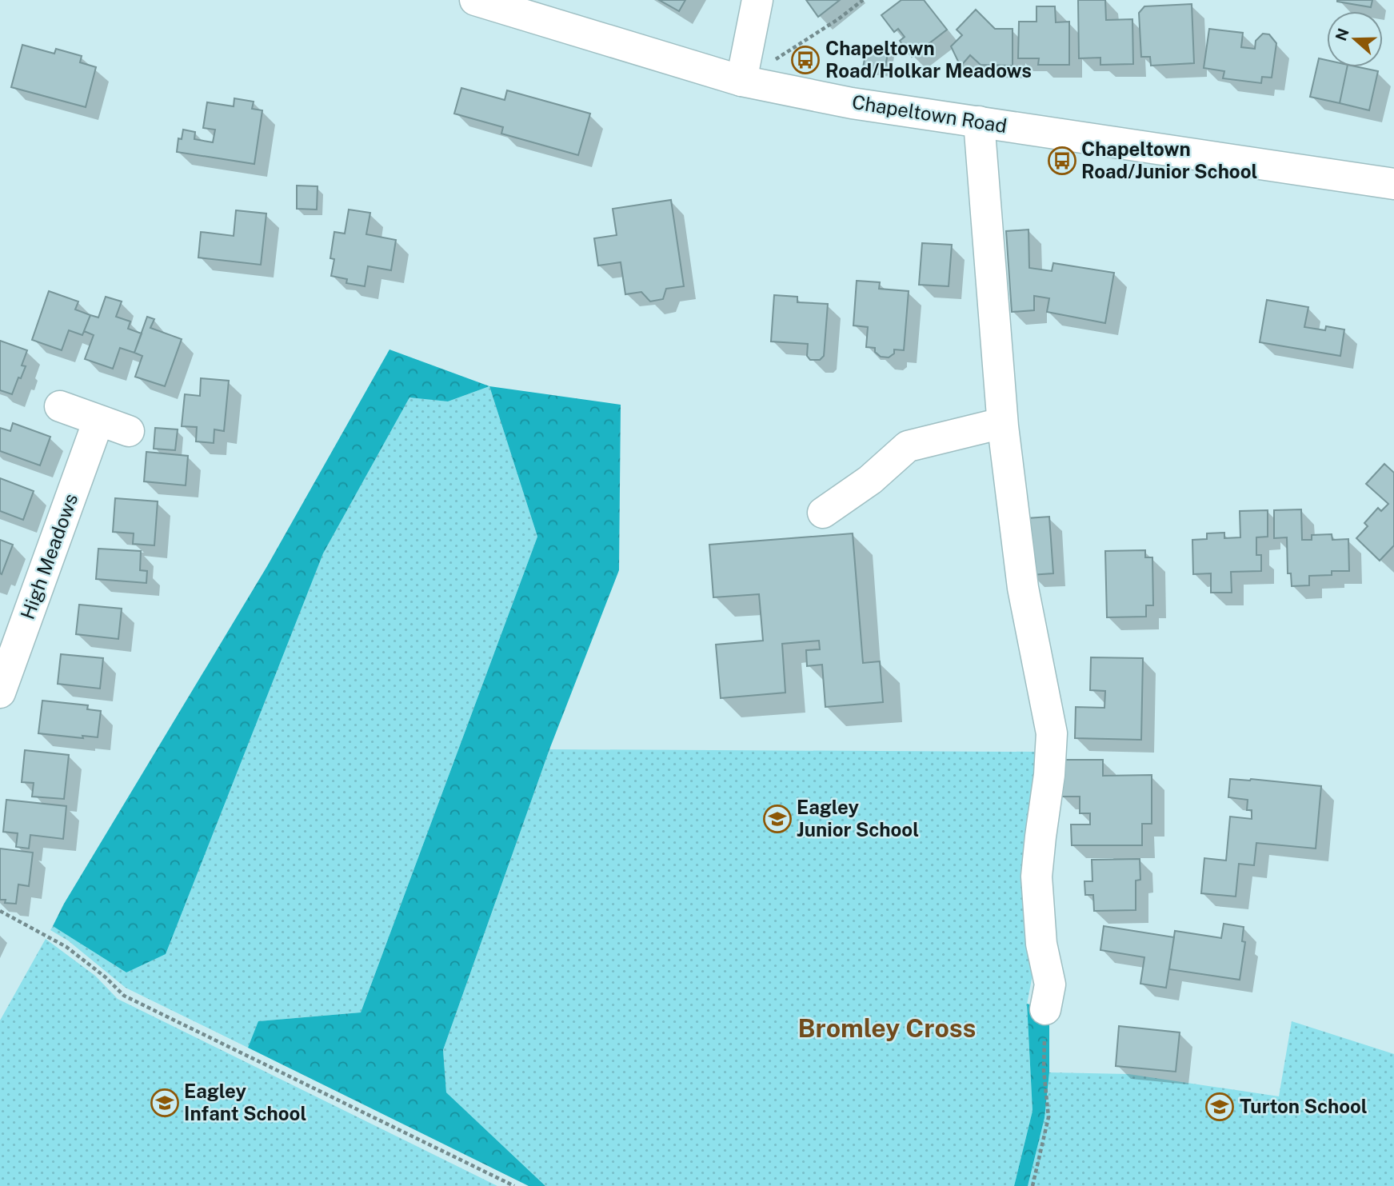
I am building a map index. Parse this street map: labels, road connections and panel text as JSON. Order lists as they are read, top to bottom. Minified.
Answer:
{"streets":{"main road":["Chapeltown Road","High Meadows"]},"districts":["Bromley Cross"],"places":{"bus stop":["Chapeltown Road/Holkar Meadows","Chapeltown Road/Junior School"],"school or university":["Eagley Junior School","Eagley Infant School","Turton School"]},"north":"left"}
